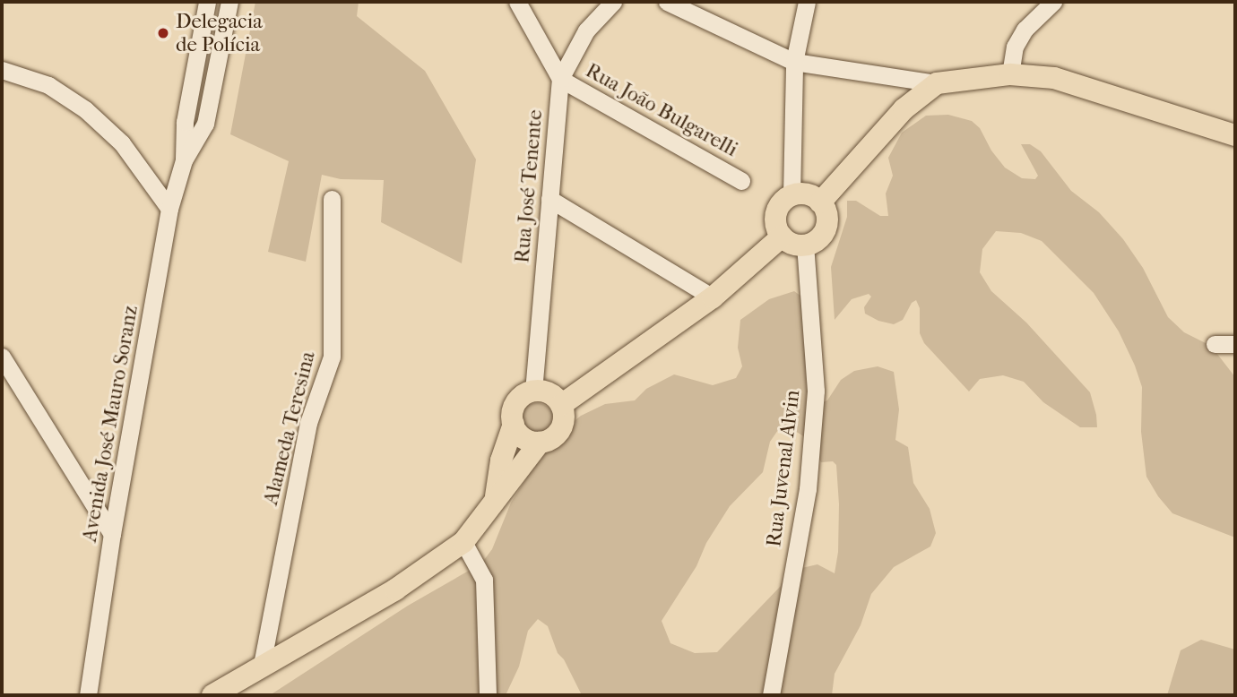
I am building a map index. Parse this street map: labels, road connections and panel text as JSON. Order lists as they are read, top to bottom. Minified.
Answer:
{"streets":{"street":["Rua João Bulgarelli","Rua José Tenente","Avenida José Mauro Soranz","Alameda Teresina","Rua Juvenal Alvin"]},"crossings":[["Rua João Bulgarelli","Rua José Tenente"]],"places":["Delegacia de Polícia"]}
